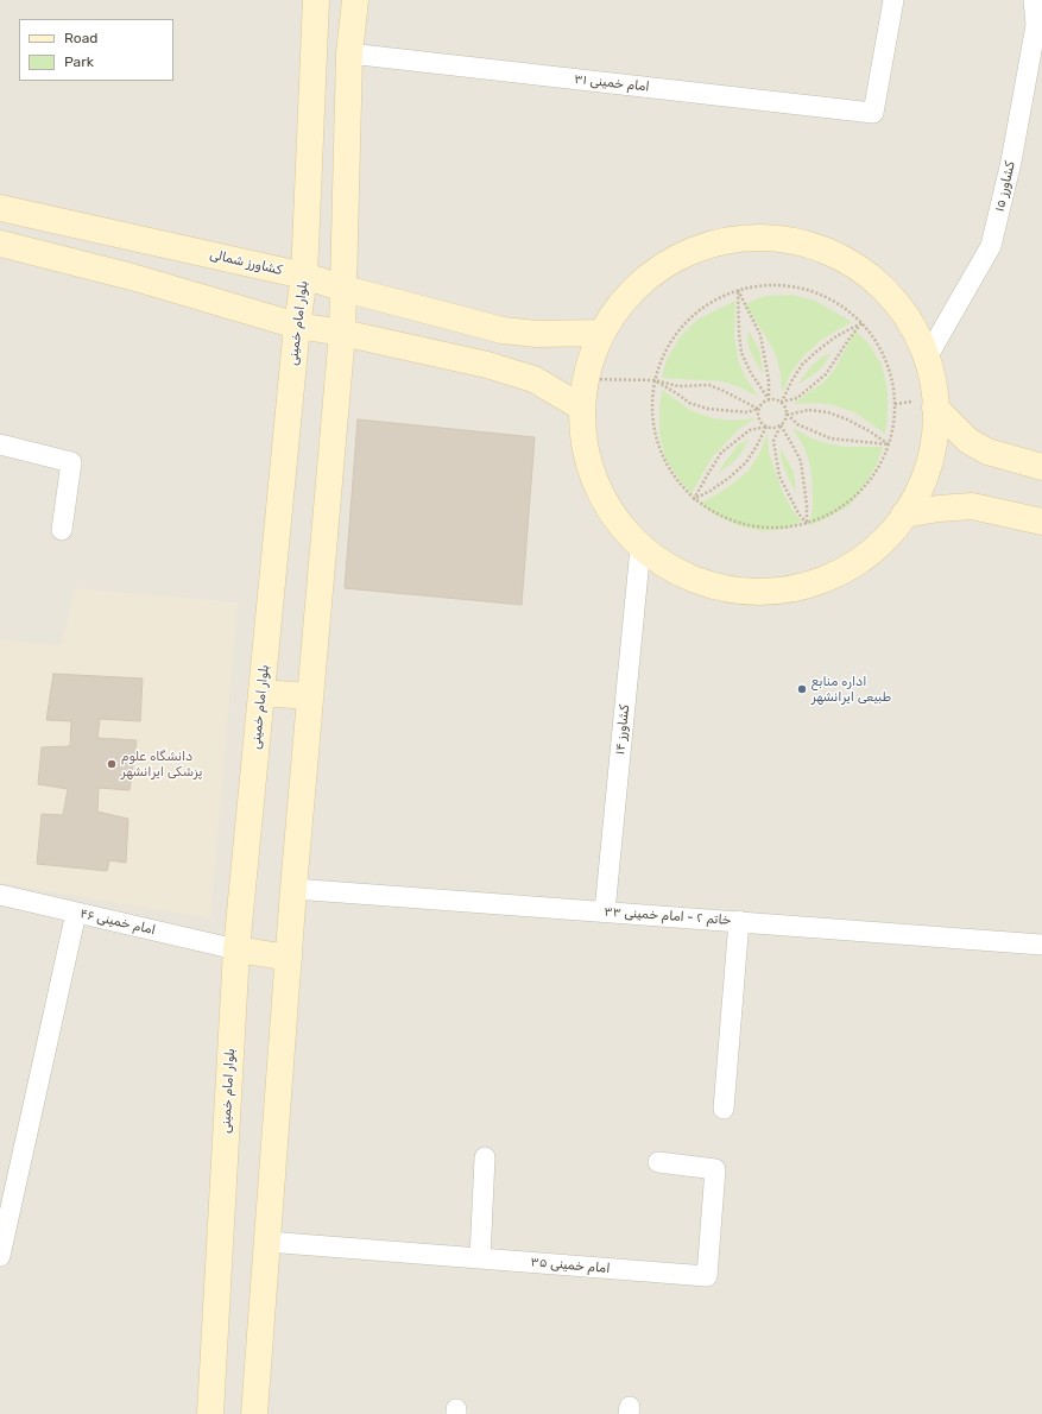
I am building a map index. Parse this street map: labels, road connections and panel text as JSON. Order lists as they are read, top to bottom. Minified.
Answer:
{"streets":{"main road":["کشاورز شمالی","بلوار امام خمینی"],"street":["امام خمینی ۳۱","کشاورز ۱۵","کشاورز ۱۴","خاتم ۲ - امام خمینی ۳۳","امام خمینی ۴۶","امام خمینی ۳۵"]},"crossings":[["کشاورز شمالی","بلوار امام خمینی"],["بلوار امام خمینی","امام خمینی ۴۶"],["کشاورز ۱۴","خاتم ۲ - امام خمینی ۳۳"]],"places":["اداره منابع طبیعی ایرانشهر","دانشگاه علوم پزشکی ایرانشهر"],"legend":["Road","Park"]}
